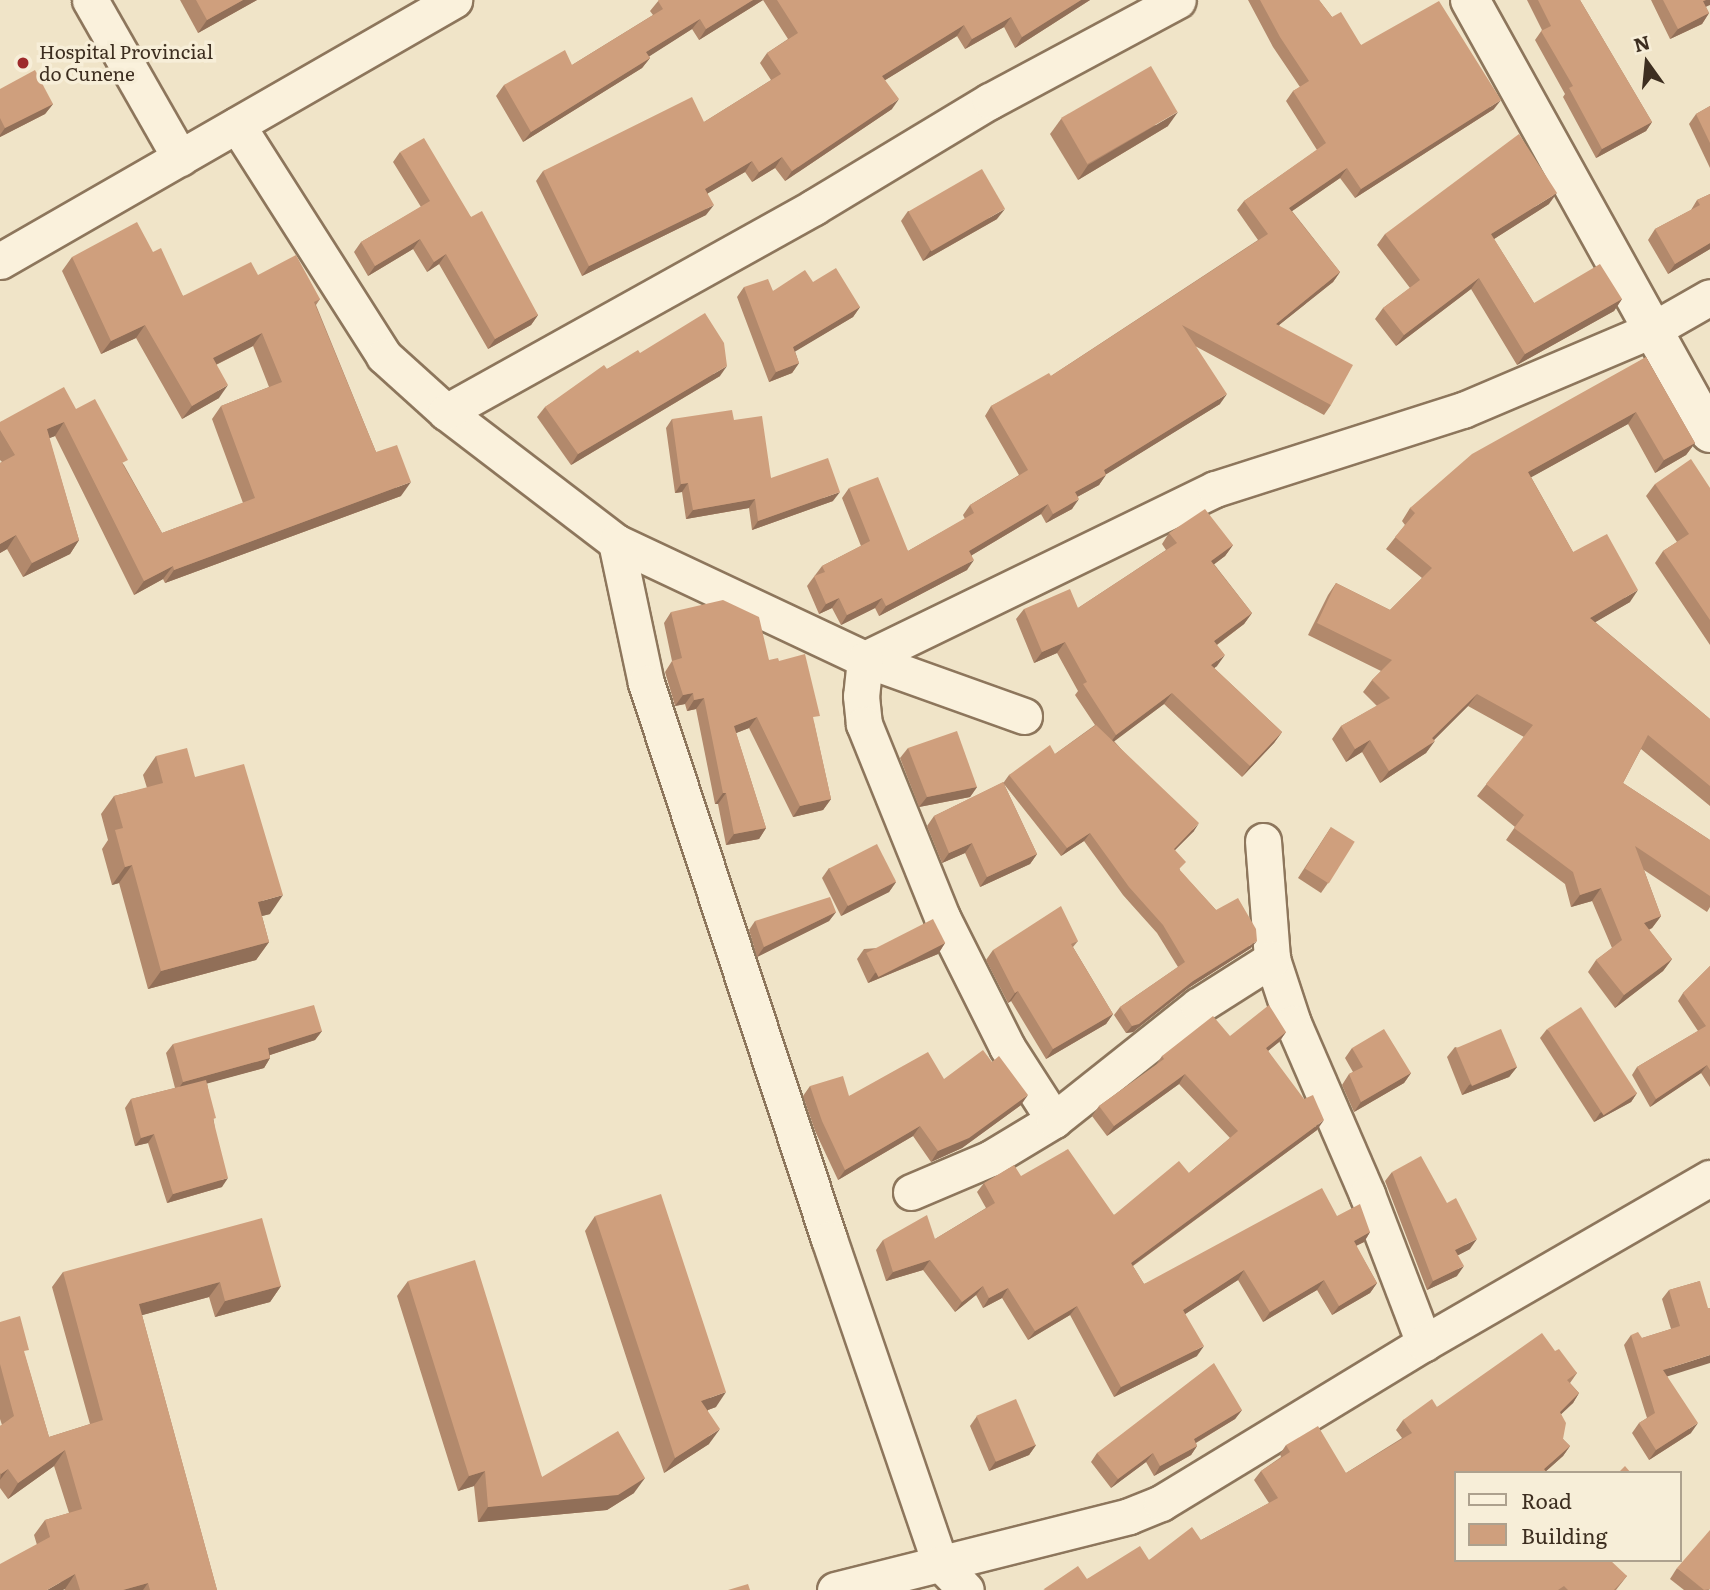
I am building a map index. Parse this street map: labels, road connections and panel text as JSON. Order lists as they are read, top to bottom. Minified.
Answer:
{"places":["Hospital Provincial do Cunene"],"legend":["Road","Building"],"north":"top"}
